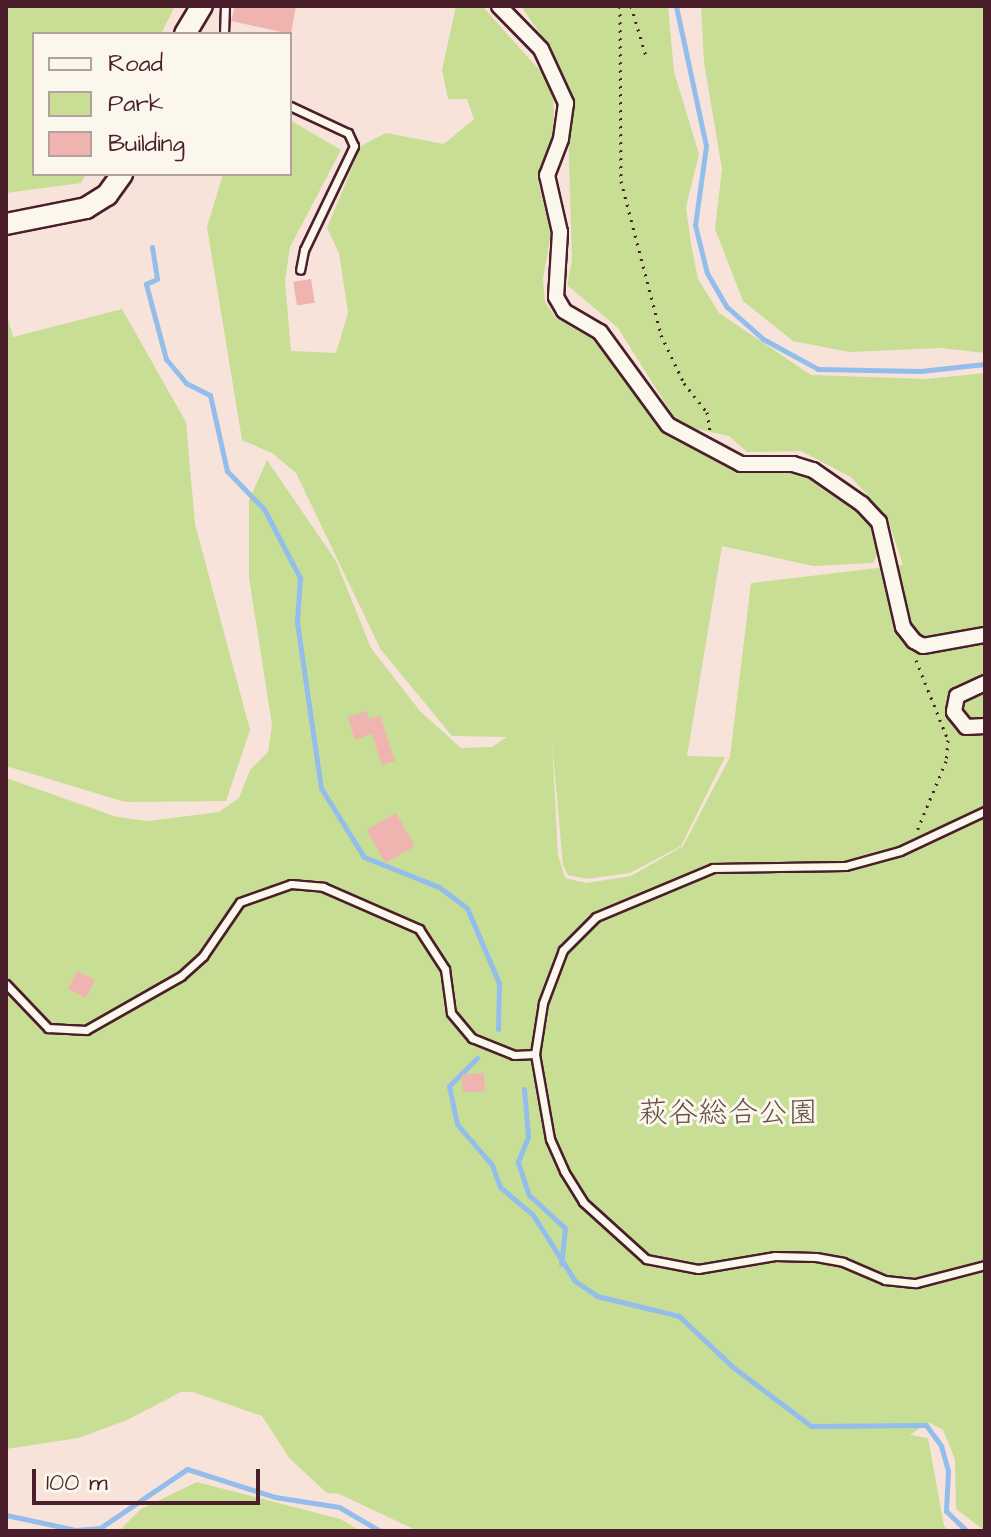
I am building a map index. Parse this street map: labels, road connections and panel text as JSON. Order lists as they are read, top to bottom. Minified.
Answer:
{"parks":["萩谷総合公園"],"legend":["Road","Park","Building"],"scale_bar":"100 m"}
